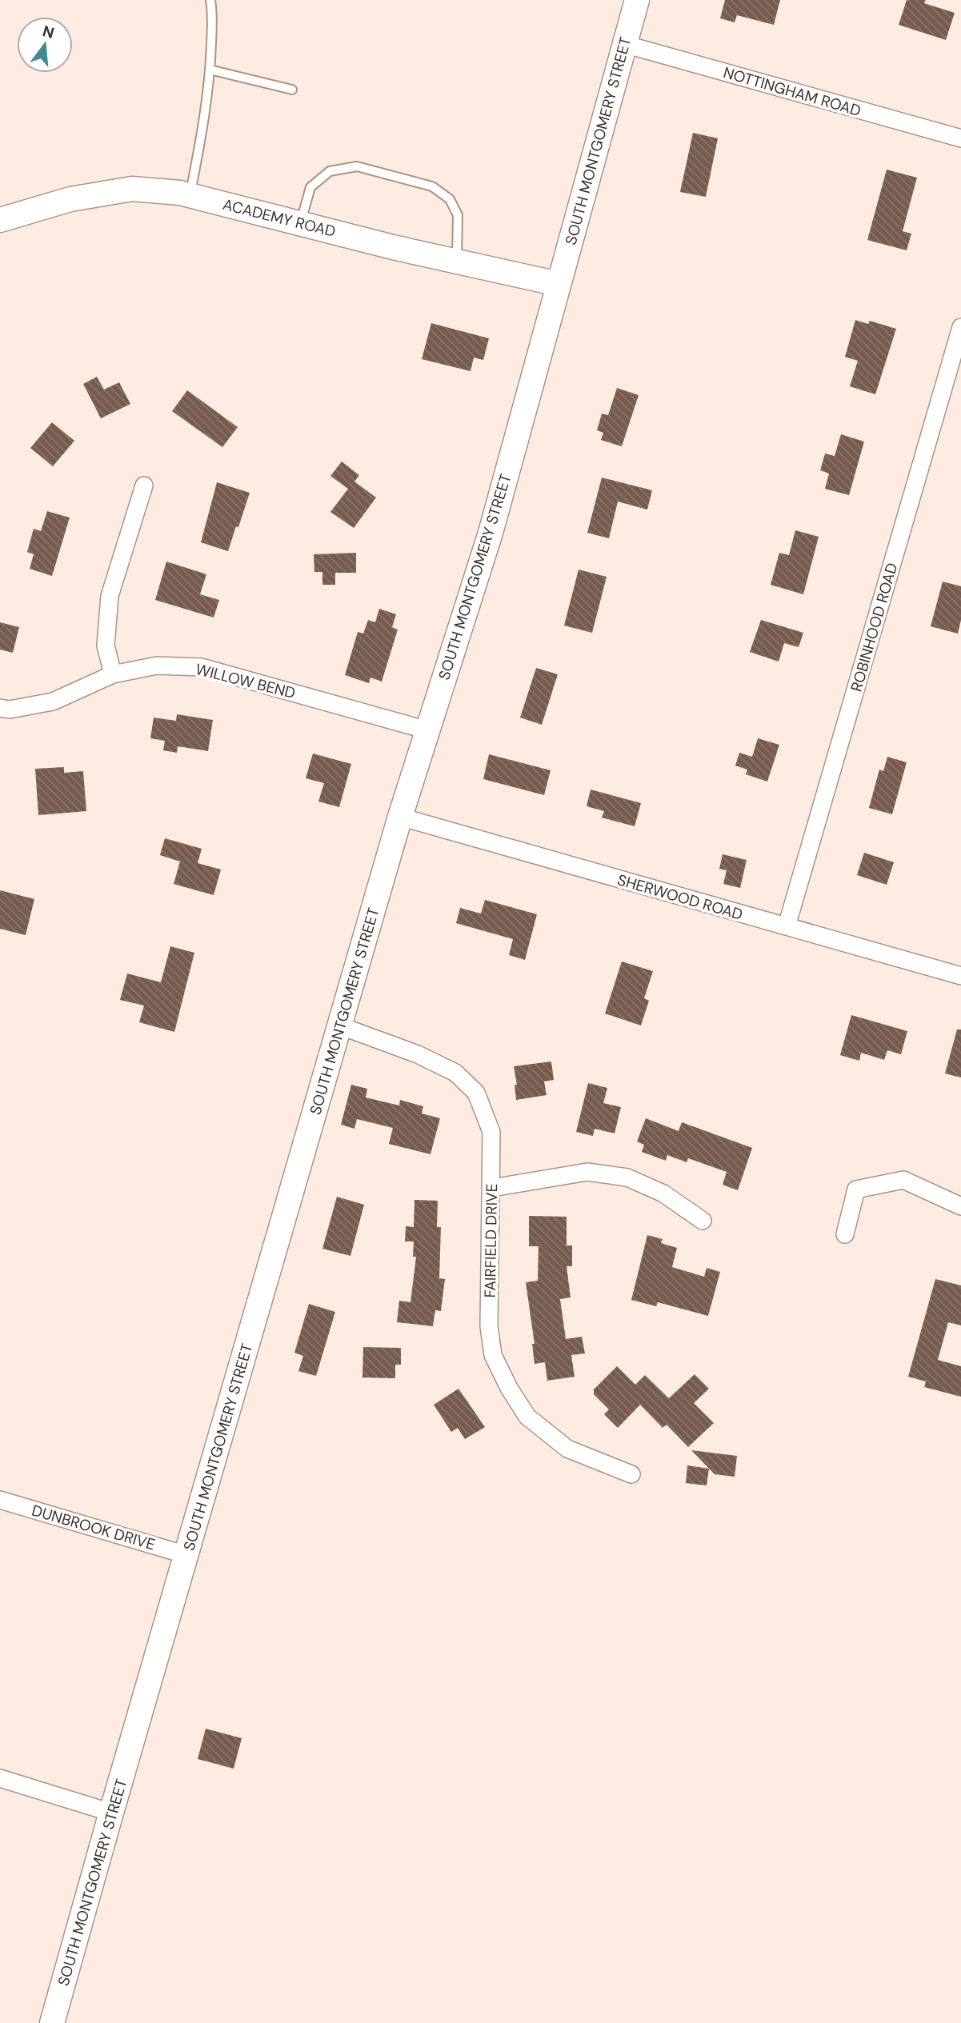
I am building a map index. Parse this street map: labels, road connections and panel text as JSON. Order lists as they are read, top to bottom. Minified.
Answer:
{"streets":{"street":["NOTTINGHAM ROAD","SOUTH MONTGOMERY STREET","ACADEMY ROAD","ROBINHOOD ROAD","WILLOW BEND","SHERWOOD ROAD","FAIRFIELD DRIVE","DUNBROOK DRIVE"]},"crossings":[["NOTTINGHAM ROAD","SOUTH MONTGOMERY STREET"],["SOUTH MONTGOMERY STREET","ACADEMY ROAD"],["SOUTH MONTGOMERY STREET","WILLOW BEND"],["SOUTH MONTGOMERY STREET","SHERWOOD ROAD"],["SOUTH MONTGOMERY STREET","FAIRFIELD DRIVE"],["SOUTH MONTGOMERY STREET","DUNBROOK DRIVE"],["ROBINHOOD ROAD","SHERWOOD ROAD"]],"north":"top"}
